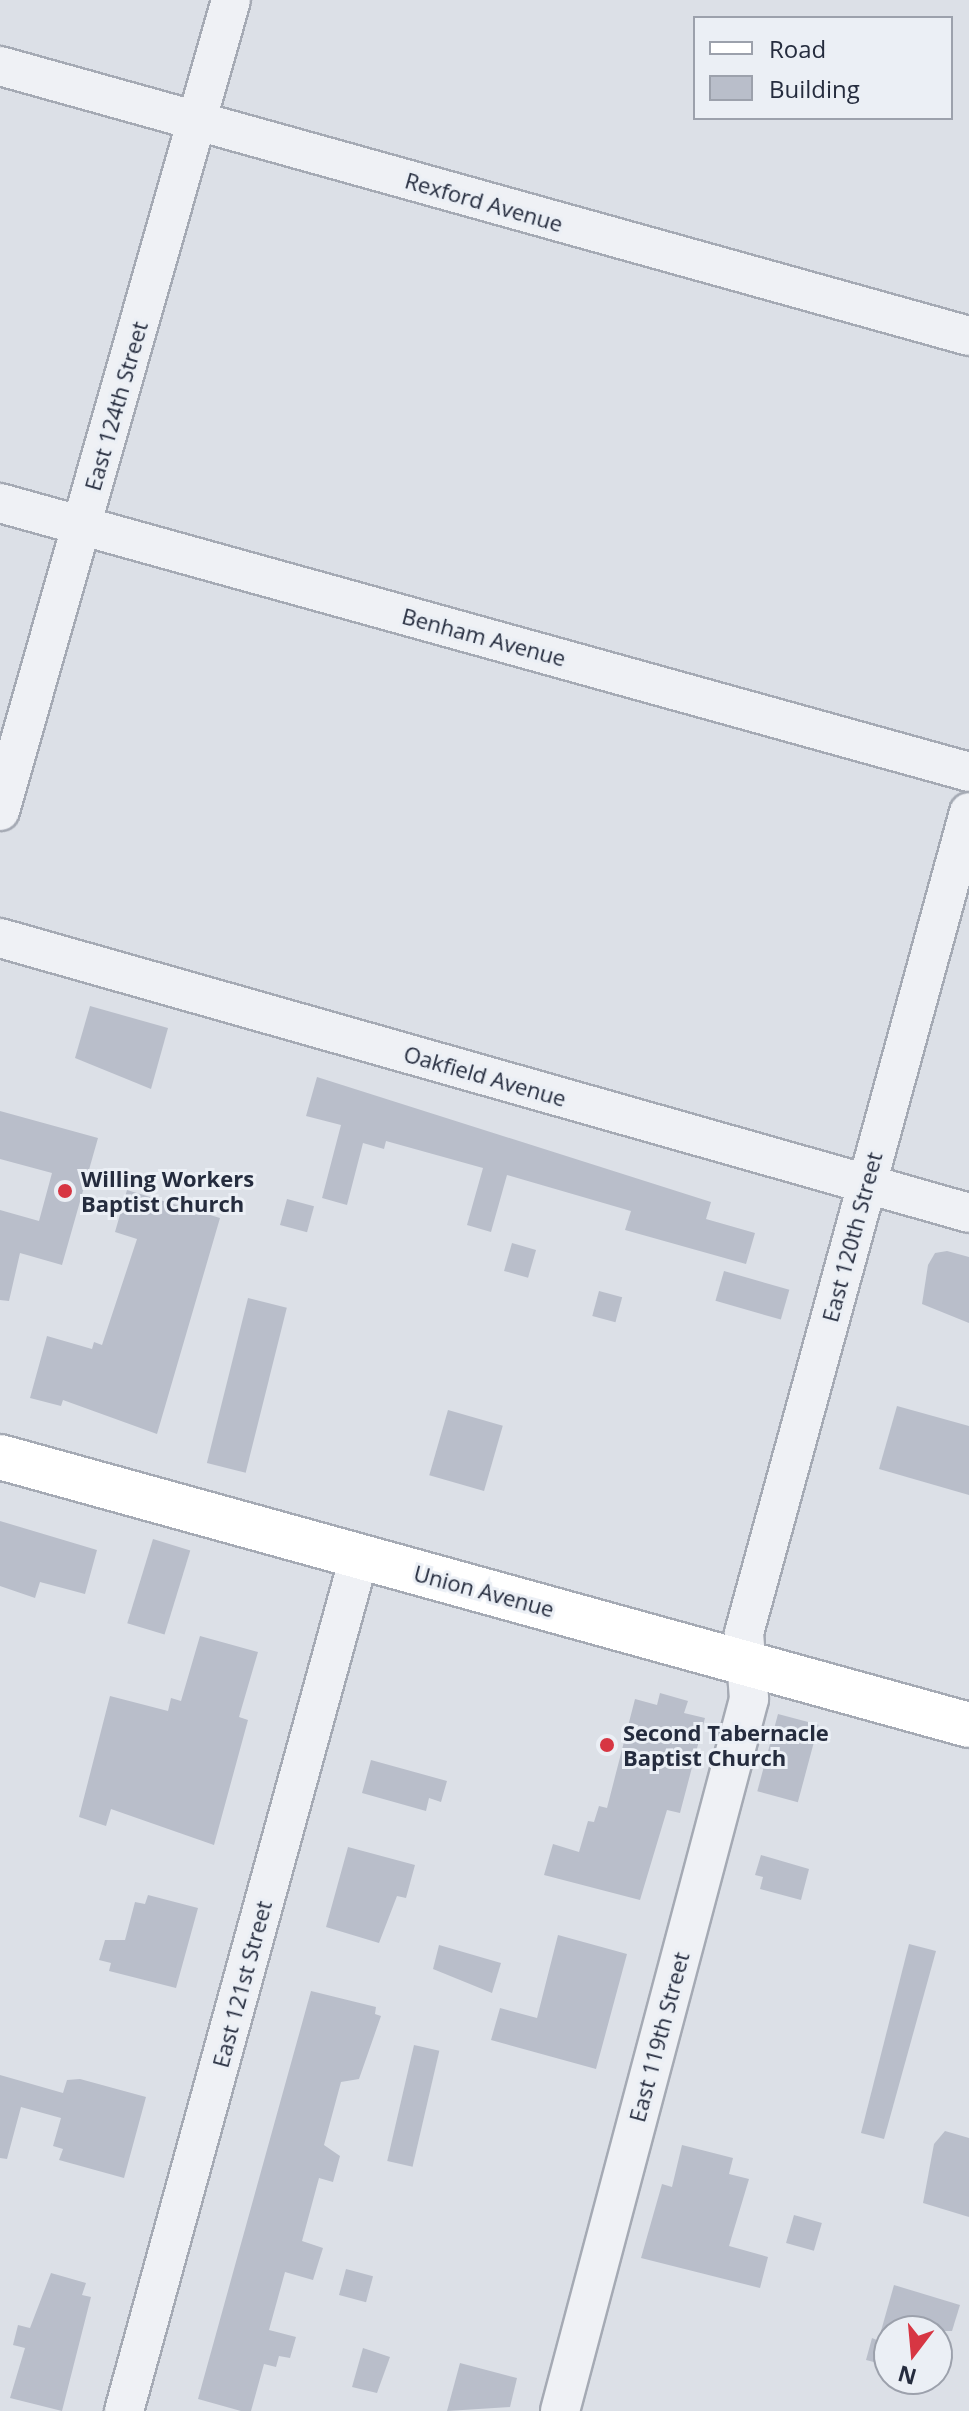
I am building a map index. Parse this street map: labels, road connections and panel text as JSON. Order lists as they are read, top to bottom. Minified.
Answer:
{"streets":{"main road":["Union Avenue"],"street":["Rexford Avenue","East 124th Street","Benham Avenue","Oakfield Avenue","East 120th Street","East 121st Street","East 119th Street"]},"crossings":[["Rexford Avenue","East 124th Street"],["East 124th Street","Benham Avenue"],["Oakfield Avenue","East 120th Street"],["East 120th Street","Union Avenue"],["East 120th Street","East 119th Street"],["Union Avenue","East 121st Street"],["Union Avenue","East 119th Street"]],"places":["Willing Workers Baptist Church","Second Tabernacle Baptist Church"],"legend":["Road","Building"],"north":"bottom"}
